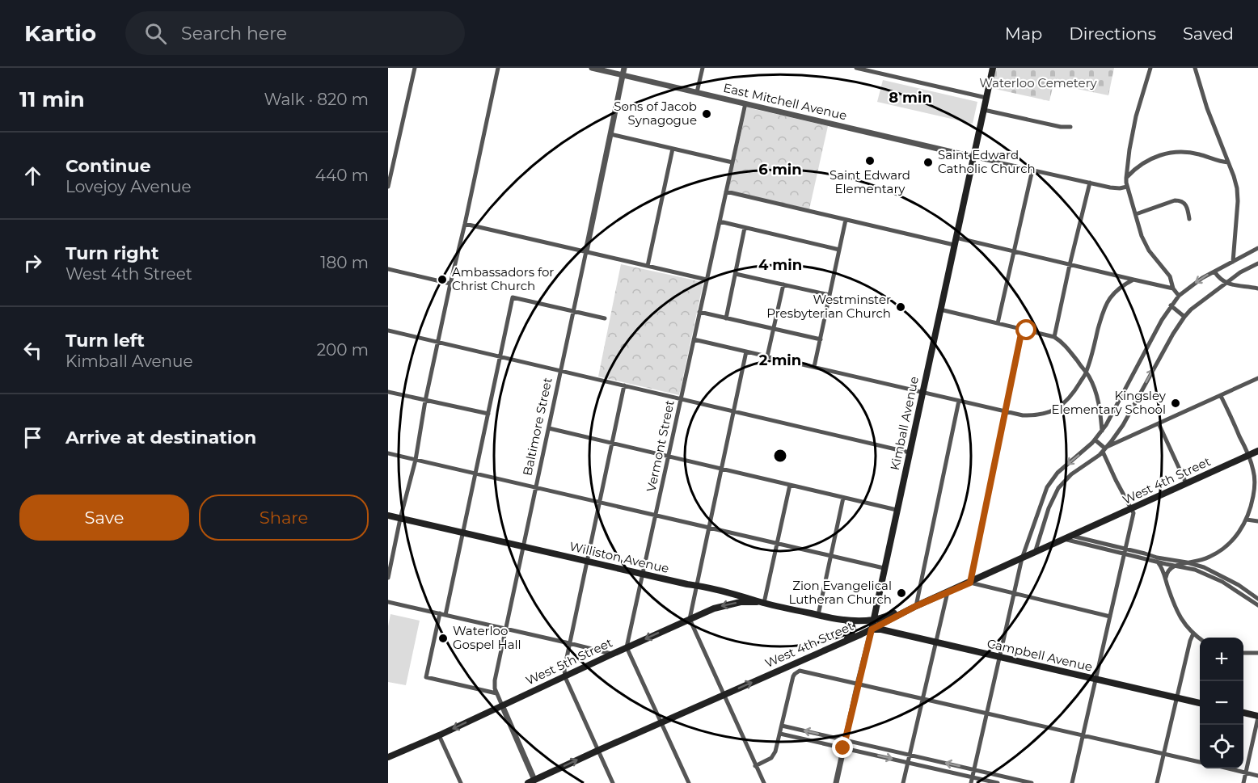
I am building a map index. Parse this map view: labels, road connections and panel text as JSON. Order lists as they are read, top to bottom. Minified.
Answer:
{"streets":{"main road":["Kimball Avenue","West 4th Street","Williston Avenue","Campbell Avenue","West 5th Street"],"street":["East Mitchell Avenue","Baltimore Street","Vermont Street"]},"crossings":[["East Mitchell Avenue","Kimball Avenue"],["East Mitchell Avenue","Baltimore Street"],["East Mitchell Avenue","Vermont Street"],["Kimball Avenue","West 4th Street"],["Kimball Avenue","Williston Avenue"],["Kimball Avenue","Campbell Avenue"],["Baltimore Street","West 4th Street"],["Baltimore Street","Williston Avenue"],["Baltimore Street","West 5th Street"],["Vermont Street","Williston Avenue"],["Vermont Street","West 5th Street"],["West 4th Street","Williston Avenue"],["West 4th Street","Campbell Avenue"],["Williston Avenue","West 5th Street"]],"one_way":["West 5th Street"],"parks":["Waterloo Cemetery"],"places":["Sons of Jacob Synagogue","Saint Edward Elementary","Saint Edward Catholic Church","Ambassadors for Christ Church","Westminster Presbyterian Church","Kingsley Elementary School","Zion Evangelical Lutheran Church","Waterloo Gospel Hall"],"page":{"header":"Kartio","search":"Search here","nav":["Map","Directions","Saved"],"heading":["11 min","Walk · 820 m"],"list":[["Continue","Lovejoy Avenue","440 m"],["Turn right","West 4th Street","180 m"],["Turn left","Kimball Avenue","200 m"],"Arrive at destination"],"buttons":["Save","Share"],"map_buttons":["+","−"]},"rings":["8 min","6 min","4 min","2 min"]}
